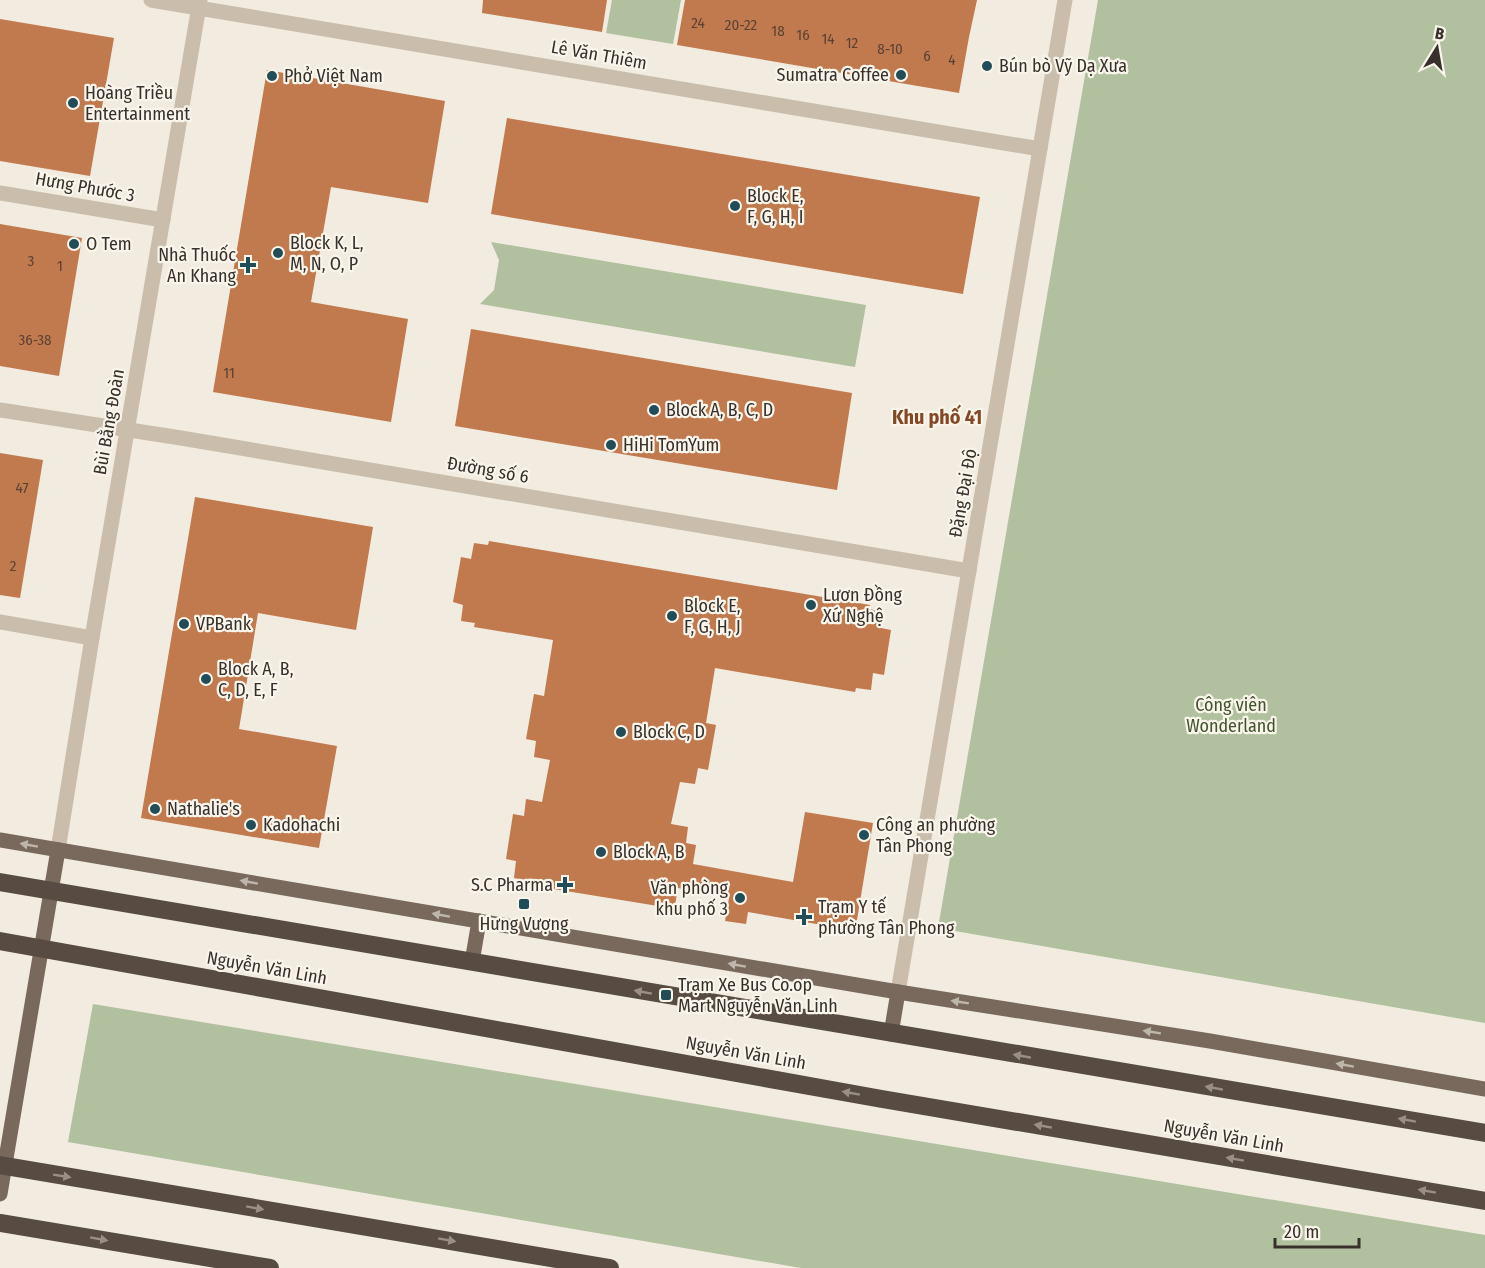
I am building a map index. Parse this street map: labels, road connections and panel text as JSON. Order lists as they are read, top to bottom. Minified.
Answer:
{"streets":{"highway":["Nguyễn Văn Linh"],"street":["Lê Văn Thiêm","Hưng Phước 3","Bùi Bằng Đoàn","Đường số 6","Đặng Đại Độ"]},"crossings":[["Lê Văn Thiêm","Bùi Bằng Đoàn"],["Lê Văn Thiêm","Đặng Đại Độ"],["Hưng Phước 3","Bùi Bằng Đoàn"],["Bùi Bằng Đoàn","Đường số 6"],["Đường số 6","Đặng Đại Độ"]],"districts":["Khu phố 41"],"parks":["Công viên Wonderland"],"places":{"other":["Bún bò Vỹ Dạ Xưa","Sumatra Coffee","Phở Việt Nam","Hoàng Triều Entertainment","Block E, F, G, H, I","O Tem","Block K, L, M, N, O, P","Block A, B, C, D","HiHi TomYum","Lươn Đồng Xứ Nghệ","Block E, F, G, H, J","VPBank","Block A, B, C, D, E, F","Block C, D","Nathalie's","Kadohachi","Công an phường Tân Phong","Block A, B","Văn phòng khu phố 3"],"health":["Nhà Thuốc An Khang","S.C Pharma","Trạm Y tế phường Tân Phong"],"transit":["Hưng Vượng","Trạm Xe Bus Co.op Mart Nguyễn Văn Linh"]},"house_numbers":["24","20-22","18","16","14","12","8-10","6","4","3","1","36-38","11","47","2"],"scale_bar":"20 m","north":"top"}
